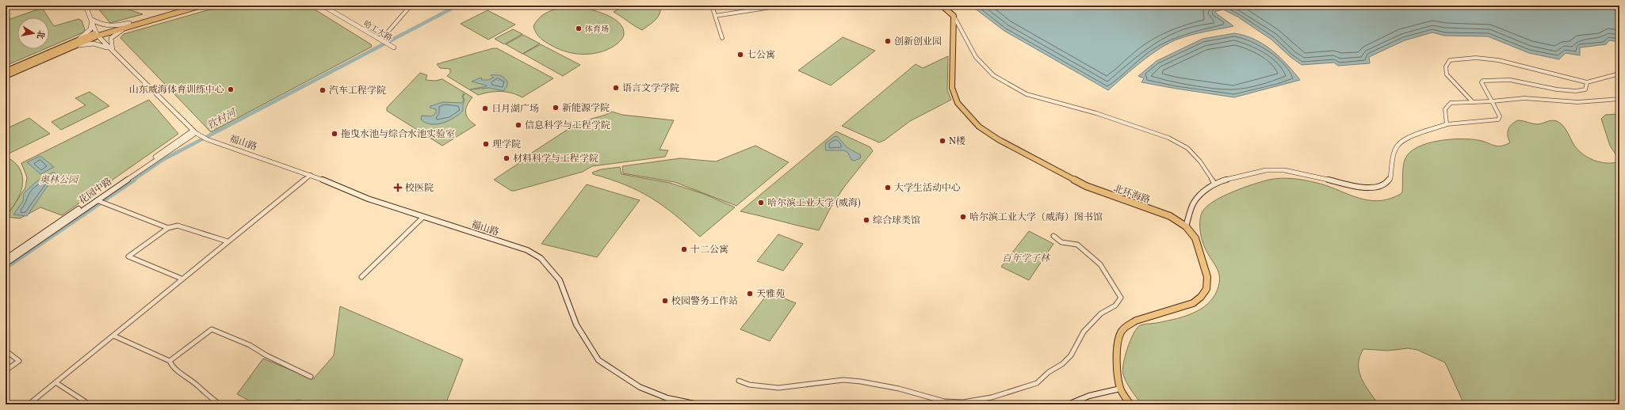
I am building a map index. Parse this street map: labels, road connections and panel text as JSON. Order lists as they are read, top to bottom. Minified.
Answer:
{"streets":{"main road":["哈工大路","福山路","花园中路","北环海路"]},"crossings":[["福山路","花园中路"]],"water":["钦村河"],"parks":["奥林公园","百年学子林"],"places":{"other":["体育场","创新创业园","七公寓","语言文学学院","山东威海体育训练中心","汽车工程学院","新能源学院","日月湖广场","信息科学与工程学院","拖曳水池与综合水池实验室","N楼","理学院","材料科学与工程学院","大学生活动中心","哈尔滨工业大学 (威海)","哈尔滨工业大学（威海）图书馆","综合球类馆","十二公寓","天雅苑","校园警务工作站"],"health":["校医院"]},"north":"right"}
